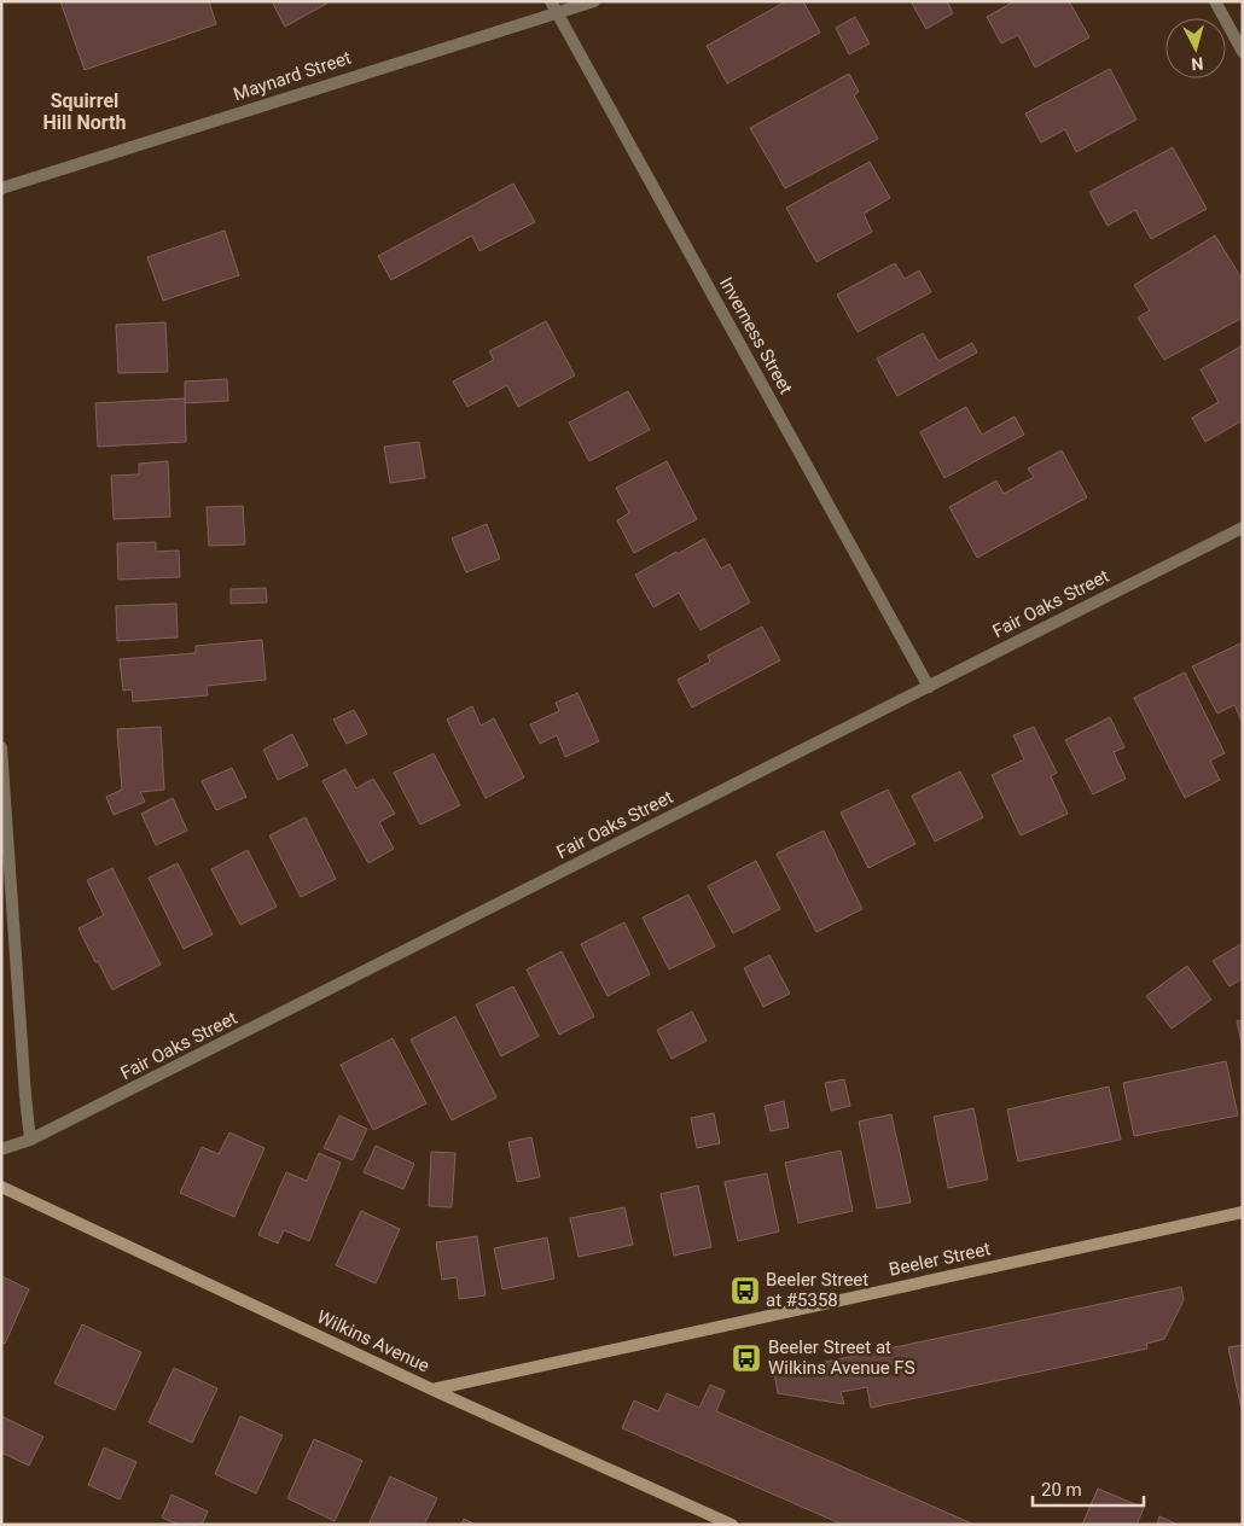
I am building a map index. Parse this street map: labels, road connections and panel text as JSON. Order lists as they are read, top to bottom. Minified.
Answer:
{"streets":{"street":["Maynard Street","Inverness Street","Fair Oaks Street","Beeler Street","Wilkins Avenue"]},"crossings":[["Maynard Street","Inverness Street"],["Inverness Street","Fair Oaks Street"],["Beeler Street","Wilkins Avenue"]],"districts":["Squirrel Hill North"],"places":{"bus stop":["Beeler Street at #5358","Beeler Street at Wilkins Avenue FS"]},"scale_bar":"20 m","north":"bottom"}
